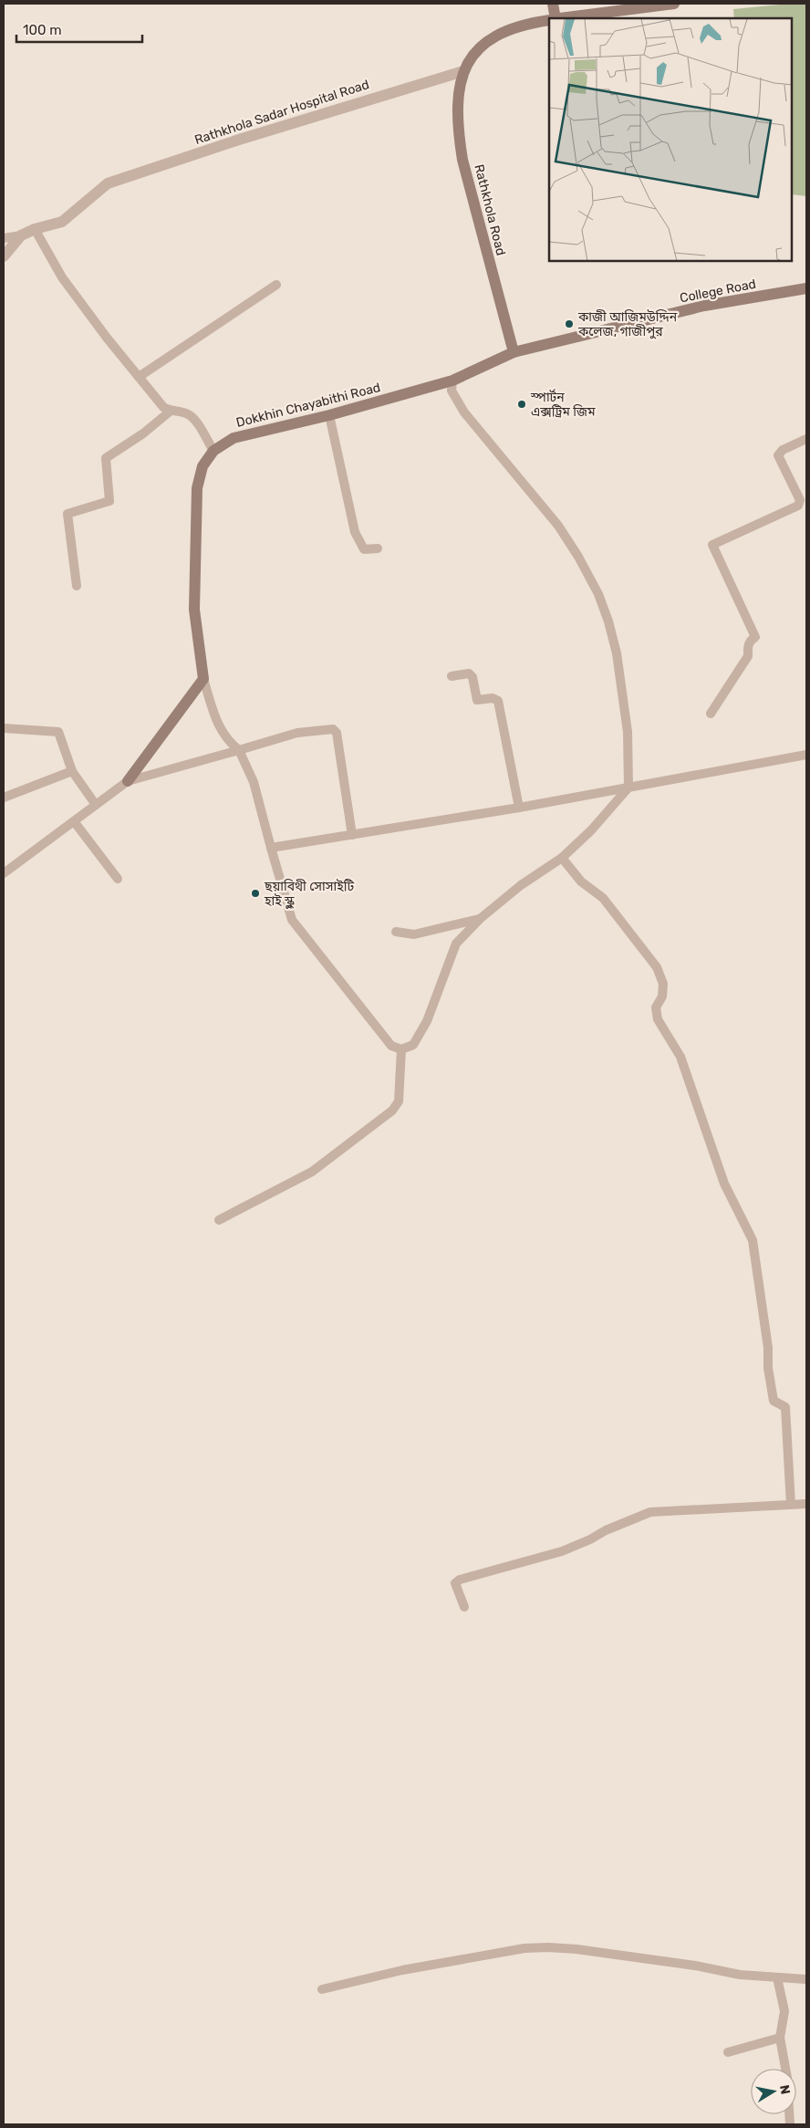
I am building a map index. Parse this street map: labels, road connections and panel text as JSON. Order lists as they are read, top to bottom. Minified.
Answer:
{"streets":{"main road":["Rathkhola Road","College Road","Dokkhin Chayabithi Road"],"street":["Rathkhola Sadar Hospital Road"]},"crossings":[["Rathkhola Sadar Hospital Road","Rathkhola Road"],["Rathkhola Road","College Road"],["College Road","Dokkhin Chayabithi Road"]],"places":["কাজী আজিমউদ্দিন কলেজ, গাজীপুর","স্পার্টন এক্সট্রিম জিম","ছয়াবিথী সোসাইটি হাই স্কুল"],"scale_bar":"100 m","north":"right"}
